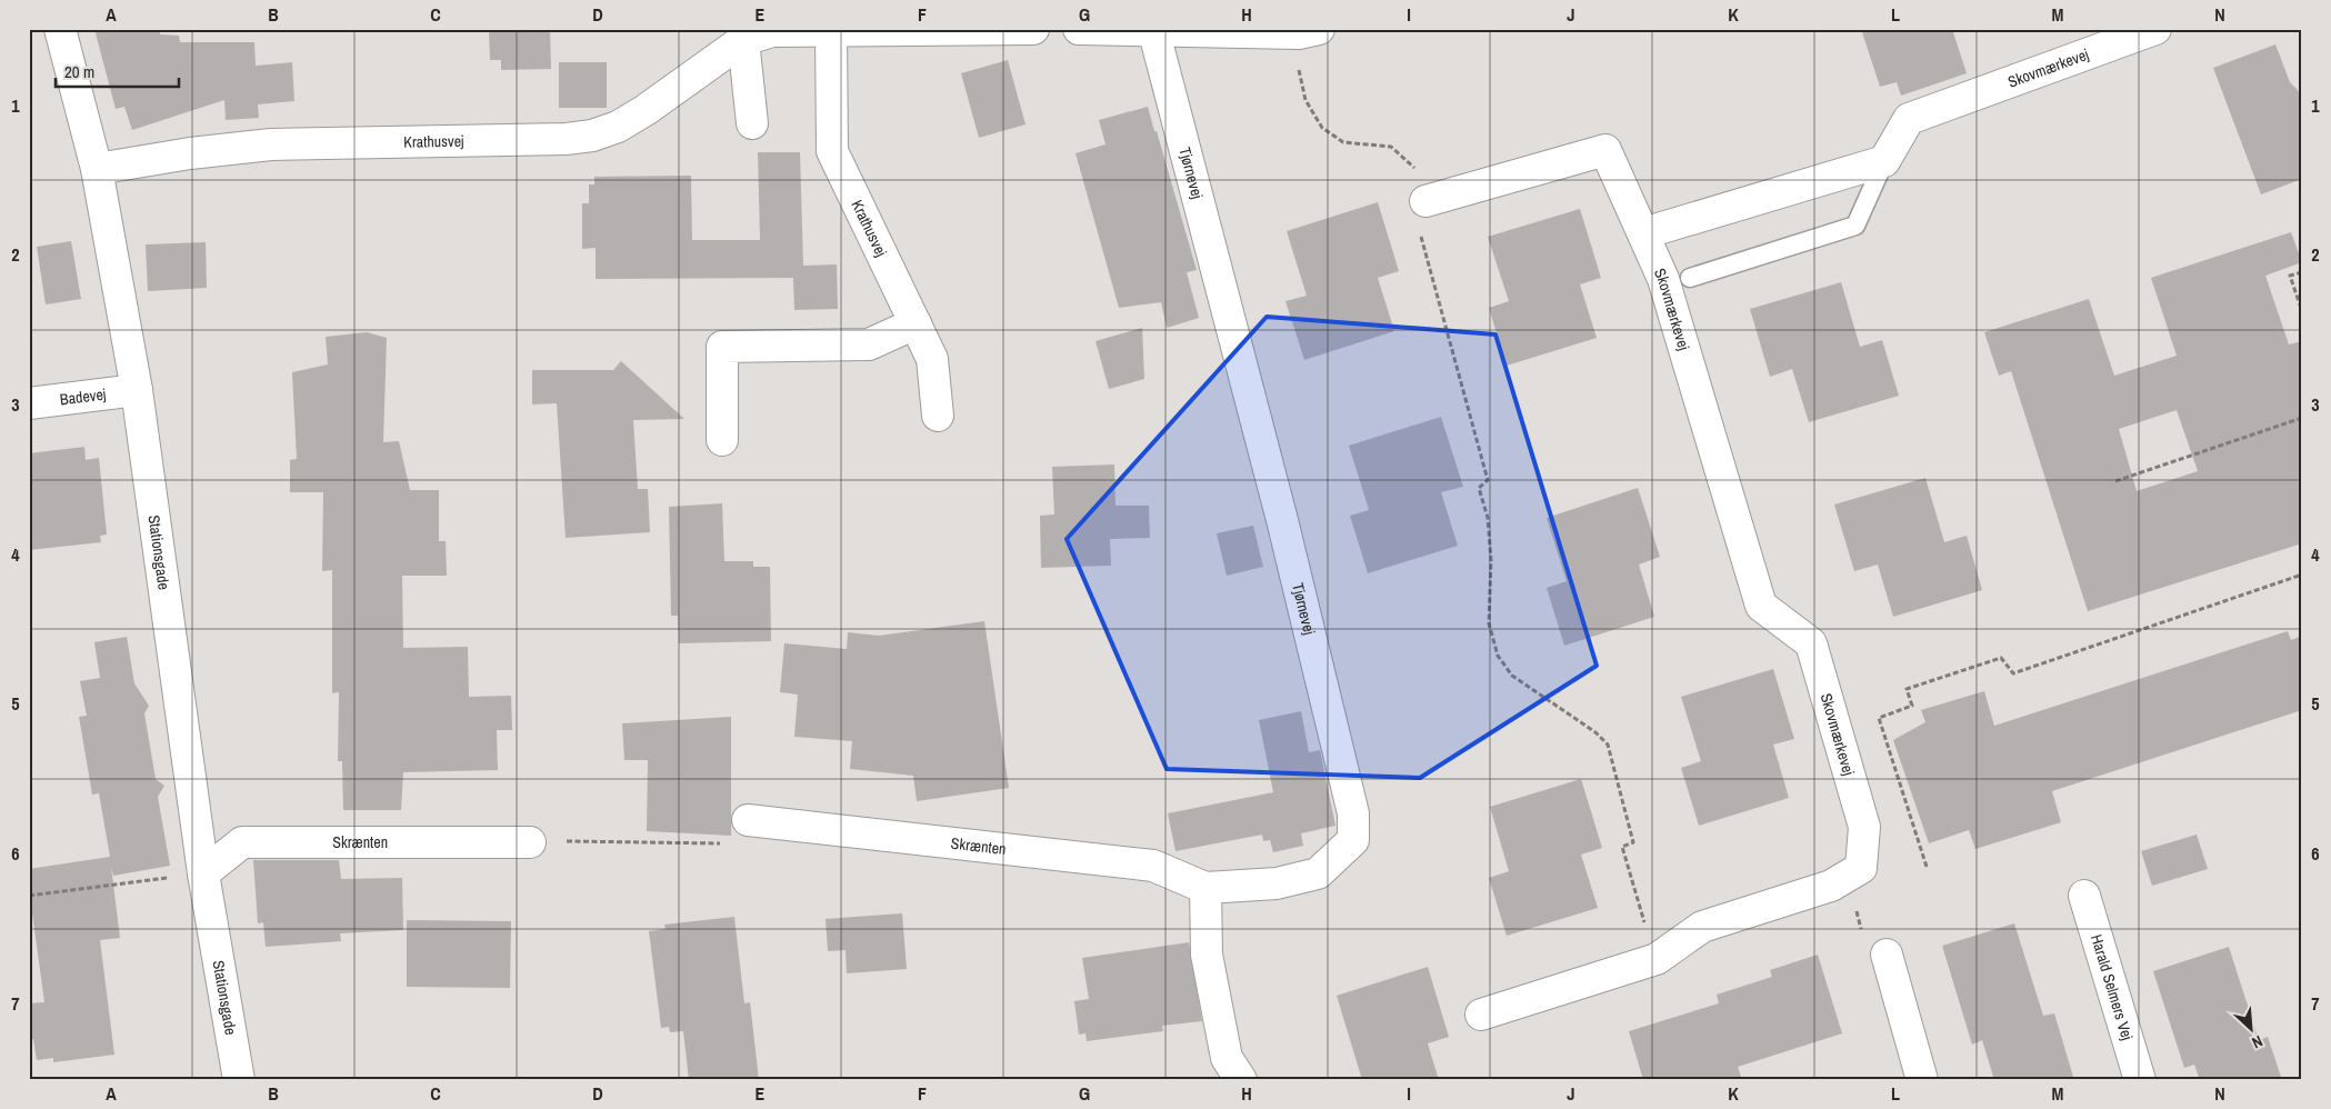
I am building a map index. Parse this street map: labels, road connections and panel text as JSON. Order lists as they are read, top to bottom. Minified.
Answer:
{"streets":{"street":["Skovmærkevej","Krathusvej","Tjørnevej","Badevej","Stationsgade","Skrænten","Harald Selmers Vej"]},"crossings":[["Krathusvej","Stationsgade"],["Tjørnevej","Skrænten"],["Badevej","Stationsgade"],["Stationsgade","Skrænten"]],"scale_bar":"20 m","north":"bottom right","grid":{"columns":["A","B","C","D","E","F","G","H","I","J","K","L","M","N"],"rows":["1","2","3","4","5","6","7"]}}
